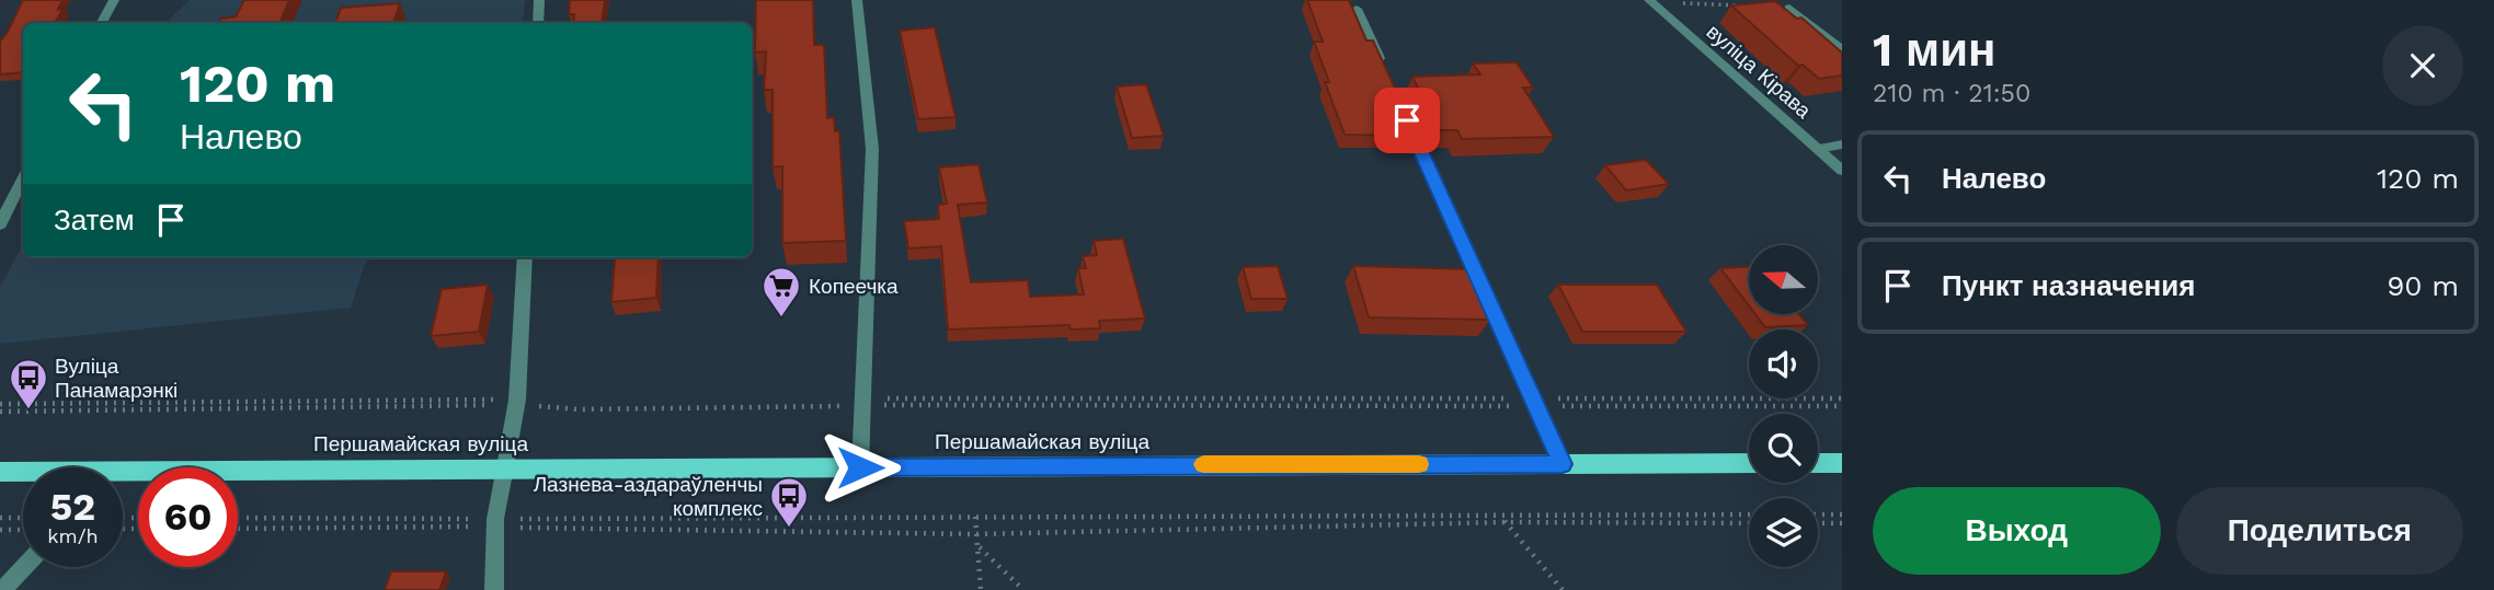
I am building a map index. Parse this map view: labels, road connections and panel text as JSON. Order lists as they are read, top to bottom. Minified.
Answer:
{"streets":{"main road":["Першамайская вуліца"],"street":["вуліца Кірава"]},"places":{"supermarket":["Копеечка"],"bus stop":["Вуліца Панамарэнкі","Лазнева-аздараўленчы комплекс"]},"north":"left","page":{"heading":["1 мин","210 m · 21:50"],"turn":["120 m","Налево"],"list":[{"name":"Налево","value":"120 m"},{"name":"Пункт назначения","value":"90 m"}],"then":"Затем","speed":"52 km/h","limit":"60","buttons":["Выход","Поделиться"]}}
